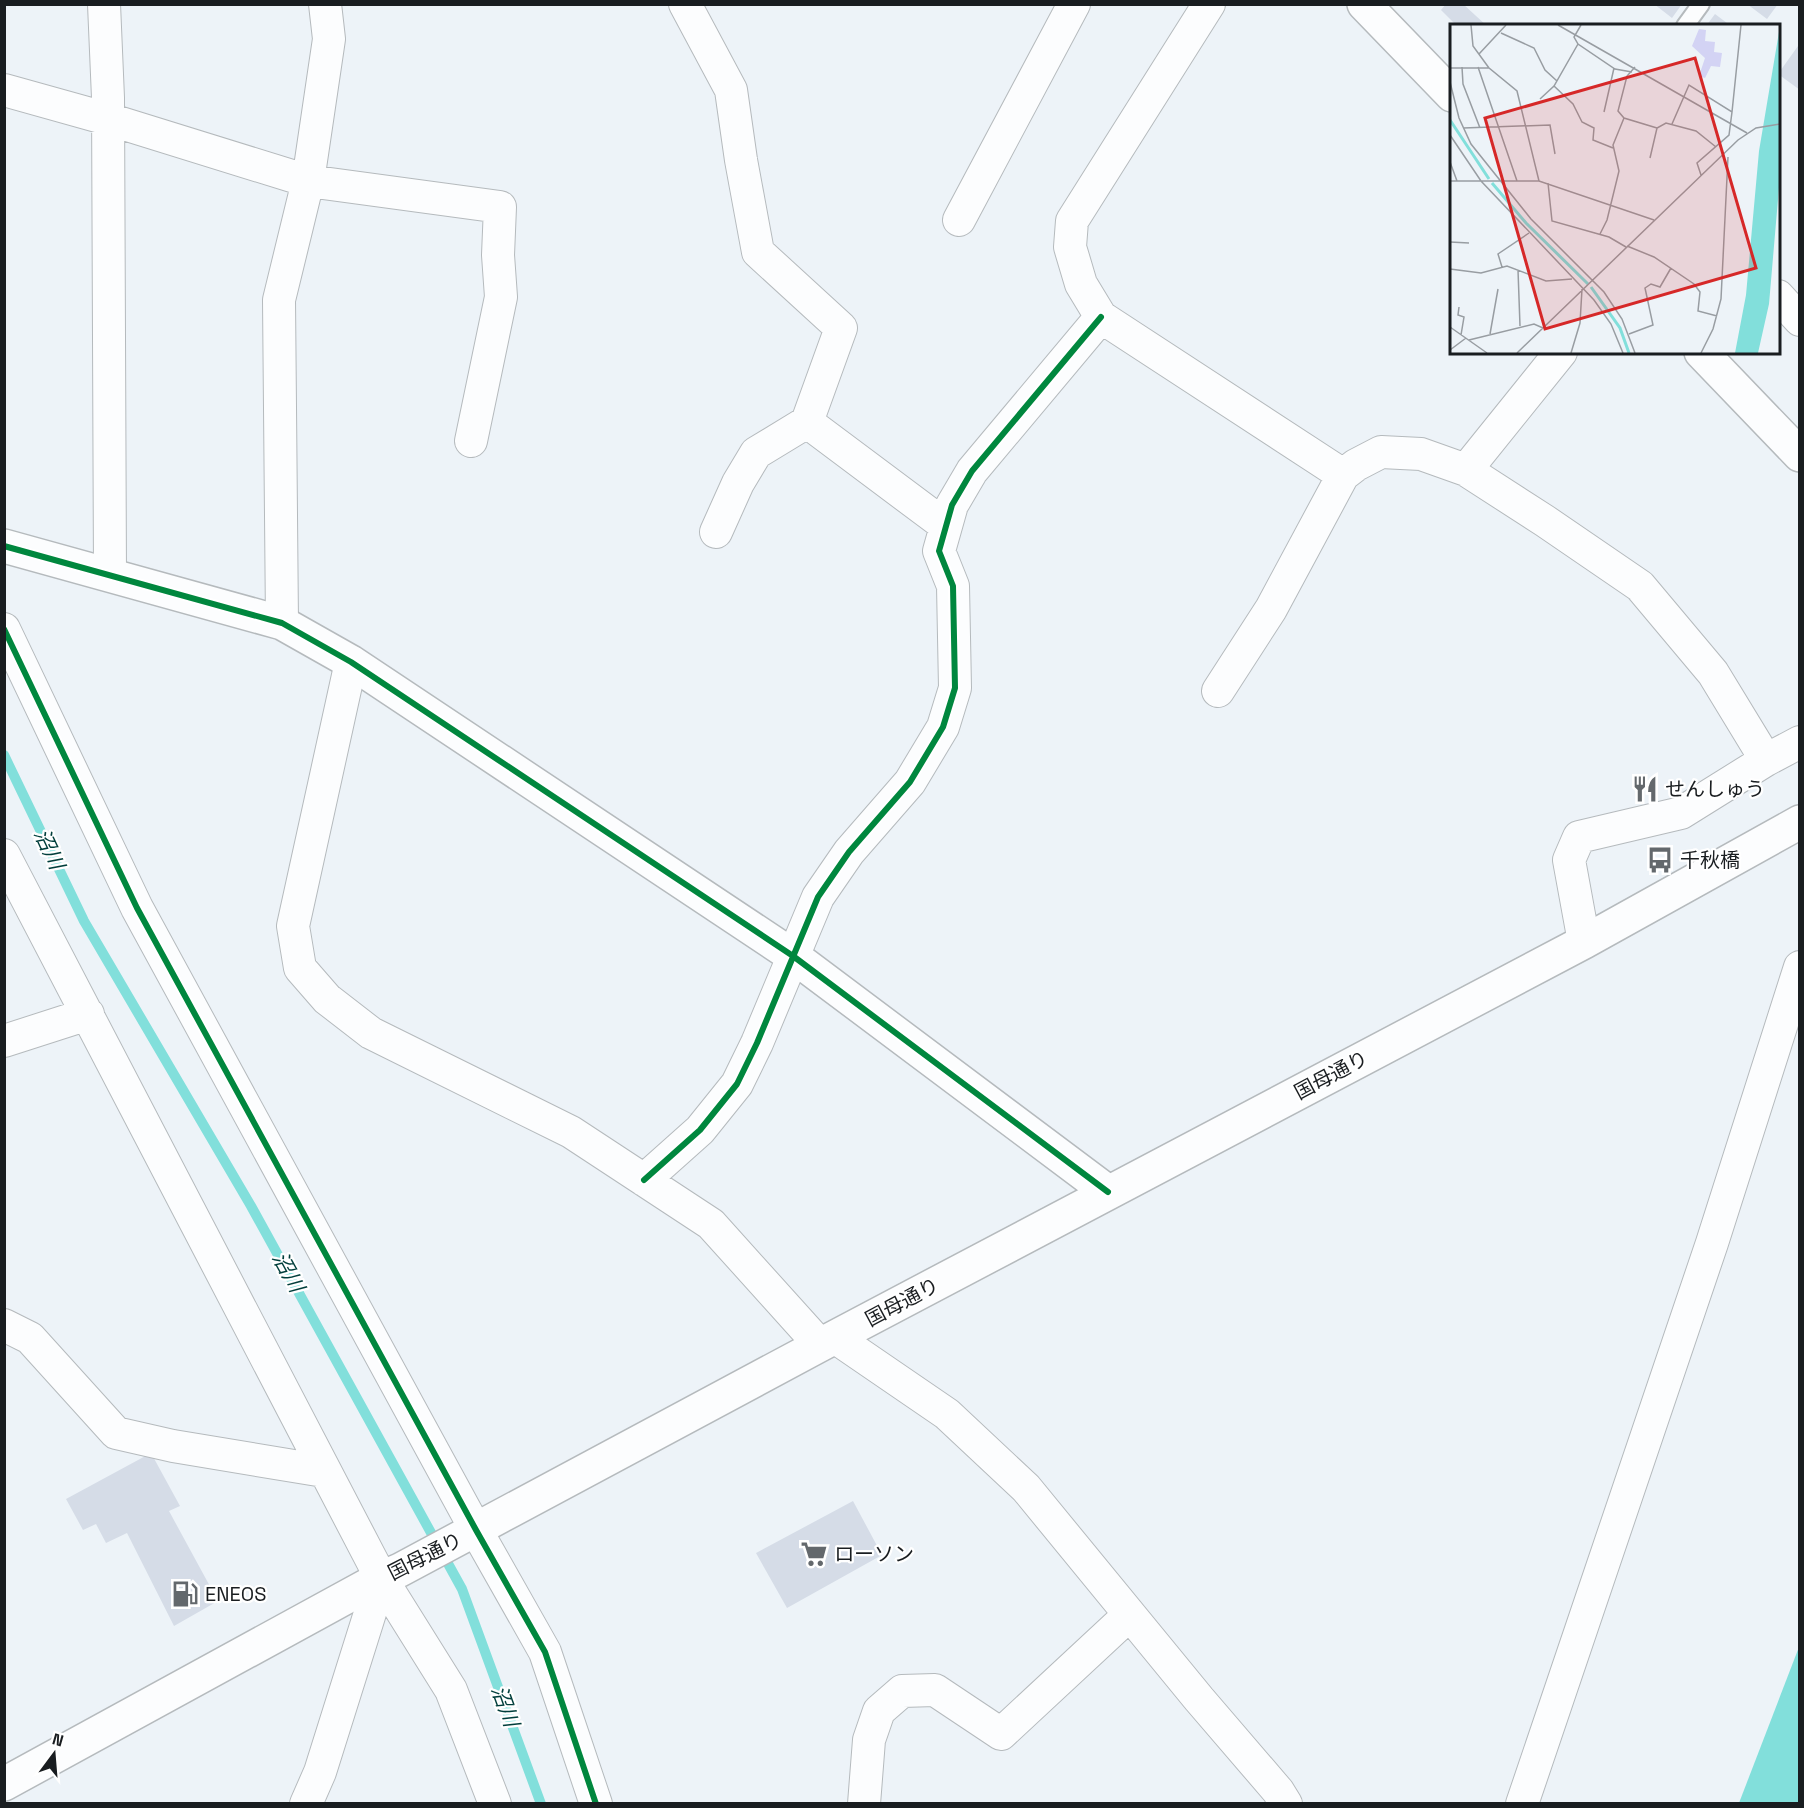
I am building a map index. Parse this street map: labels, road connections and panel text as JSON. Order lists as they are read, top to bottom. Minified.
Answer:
{"streets":{"main road":["国母通り"]},"water":["沼川"],"places":{"restaurant":["せんしゅう"],"bus stop":["千秋橋"],"supermarket":["ローソン"],"fuel station":["ENEOS"]},"north":"top"}
